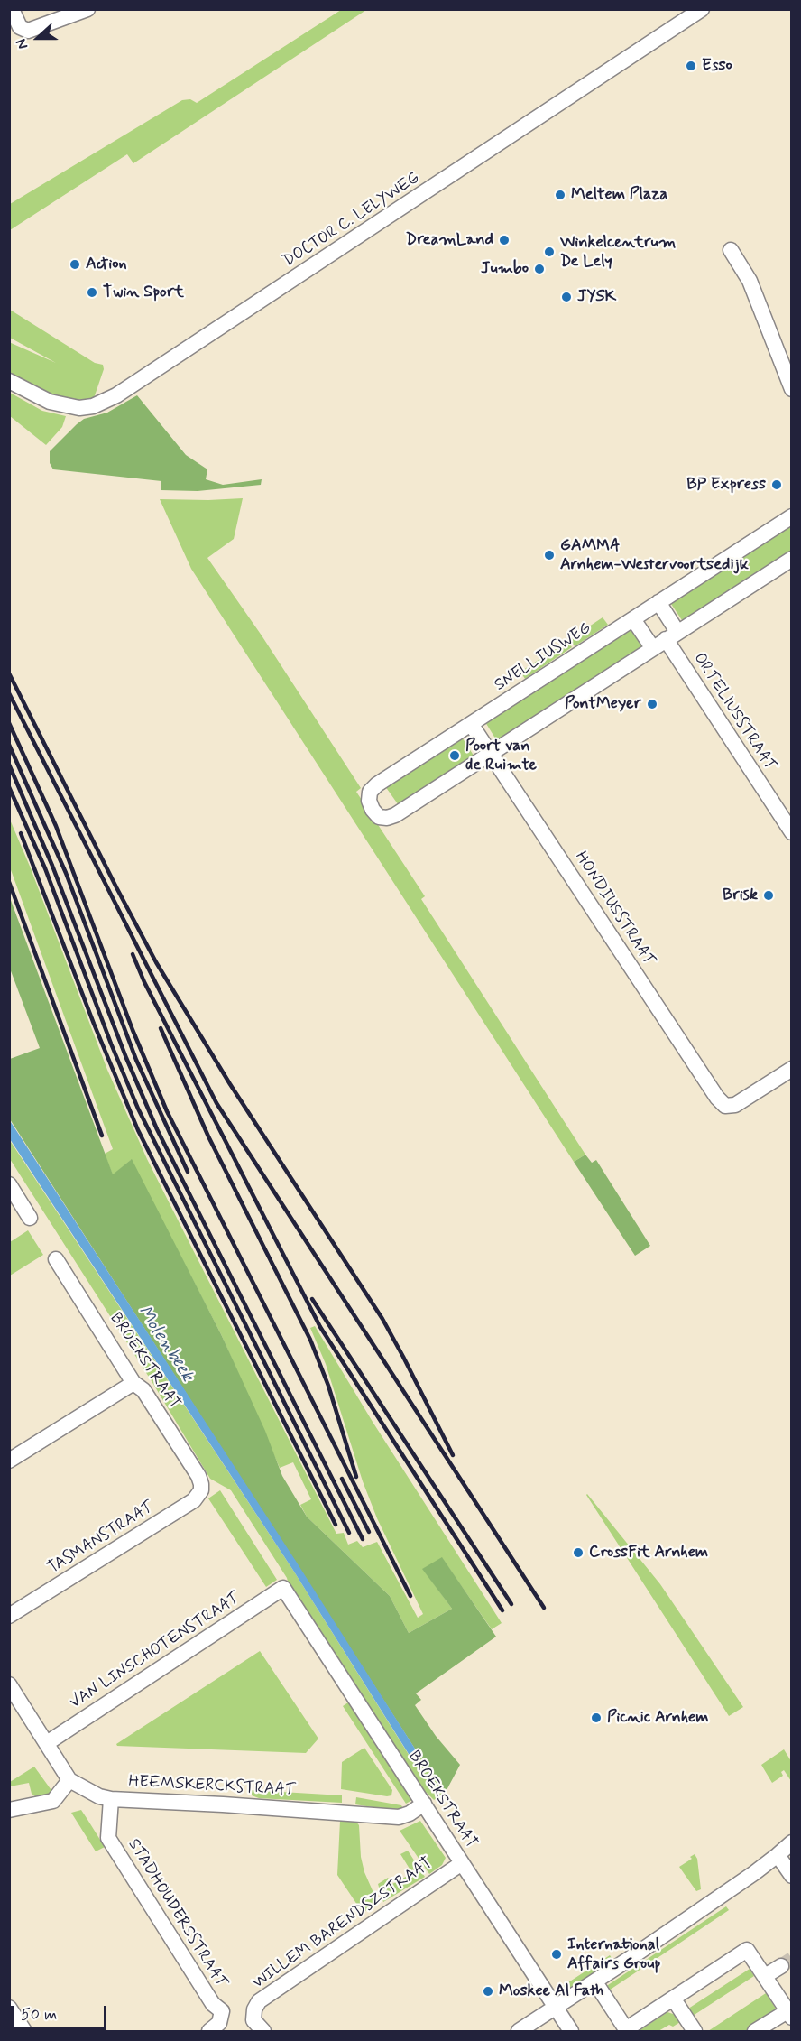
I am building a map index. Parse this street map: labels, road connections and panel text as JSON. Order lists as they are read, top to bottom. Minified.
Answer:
{"streets":{"street":["DOCTOR C. LELYWEG","SNELLIUSWEG","ORTELIUSSTRAAT","HONDIUSSTRAAT","BROEKSTRAAT","TASMANSTRAAT","VAN LINSCHOTENSTRAAT","HEEMSKERCKSTRAAT","STADHOUDERSSTRAAT","WILLEM BARENDSZSTRAAT"]},"crossings":[["SNELLIUSWEG","ORTELIUSSTRAAT"],["SNELLIUSWEG","HONDIUSSTRAAT"],["BROEKSTRAAT","TASMANSTRAAT"],["BROEKSTRAAT","VAN LINSCHOTENSTRAAT"],["BROEKSTRAAT","HEEMSKERCKSTRAAT"],["BROEKSTRAAT","WILLEM BARENDSZSTRAAT"],["HEEMSKERCKSTRAAT","STADHOUDERSSTRAAT"]],"water":["Molenbeek"],"places":["Esso","Meltem Plaza","DreamLand","Winkelcentrum De Lely","Action","Jumbo","Twin Sport","JYSK","BP Express","GAMMA Arnhem-Westervoortsedijk","PontMeyer","Poort van de Ruimte","Brisk","CrossFit Arnhem","Picnic Arnhem","International Affairs Group","Moskee Al Fath"],"scale_bar":"50 m","north":"left"}
